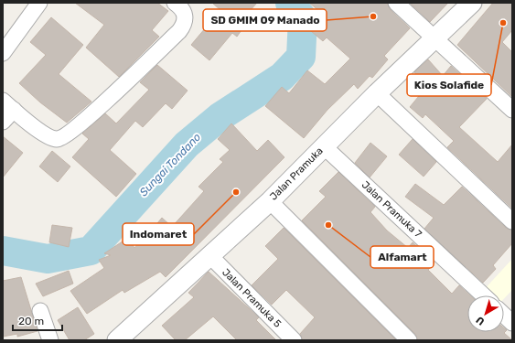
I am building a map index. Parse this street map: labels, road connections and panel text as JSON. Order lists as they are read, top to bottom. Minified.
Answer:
{"streets":{"street":["Jalan Pramuka","Jalan Pramuka 7","Jalan Pramuka 5"]},"crossings":[["Jalan Pramuka","Jalan Pramuka 7"],["Jalan Pramuka","Jalan Pramuka 5"]],"water":["Sungai Tondano"],"places":["SD GMIM 09 Manado","Kios Solafide","Indomaret","Alfamart"],"scale_bar":"20 m","north":"bottom left"}
